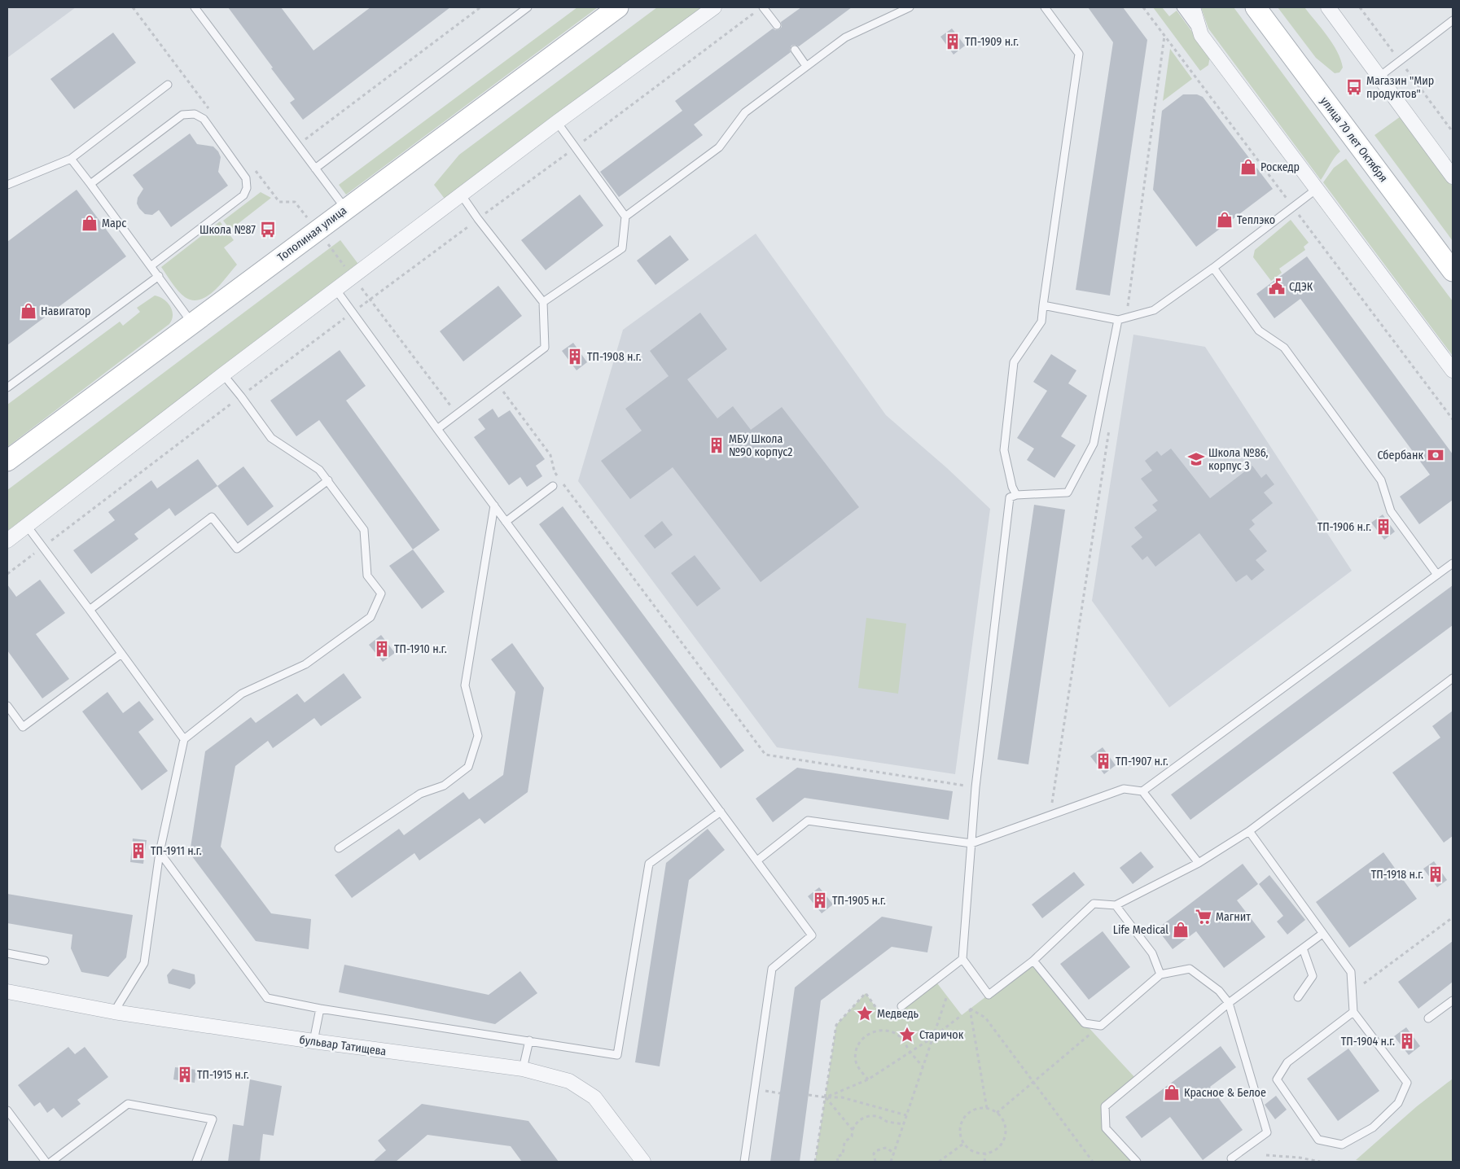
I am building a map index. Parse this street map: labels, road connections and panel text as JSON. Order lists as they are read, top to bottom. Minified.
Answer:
{"streets":{"main road":["улица 70 лет Октября","Тополиная улица"],"street":["бульвар Татищева"]},"places":{"building":["ТП-1909 н.г.","ТП-1908 н.г.","МБУ Школа №90 корпус2","ТП-1906 н.г.","ТП-1910 н.г.","ТП-1907 н.г.","ТП-1911 н.г.","ТП-1918 н.г.","ТП-1905 н.г.","ТП-1904 н.г.","ТП-1915 н.г."],"bus stop":["Магазин \"Мир продуктов\"","Школа №87"],"shop":["Роскедр","Теплэко","Марс","Навигатор","Life Medical","Красное & Белое"],"public building":["СДЭК"],"bank":["Сбербанк"],"school or university":["Школа №86, корпус 3"],"supermarket":["Магнит"],"place":["Медведь","Старичок"]}}
